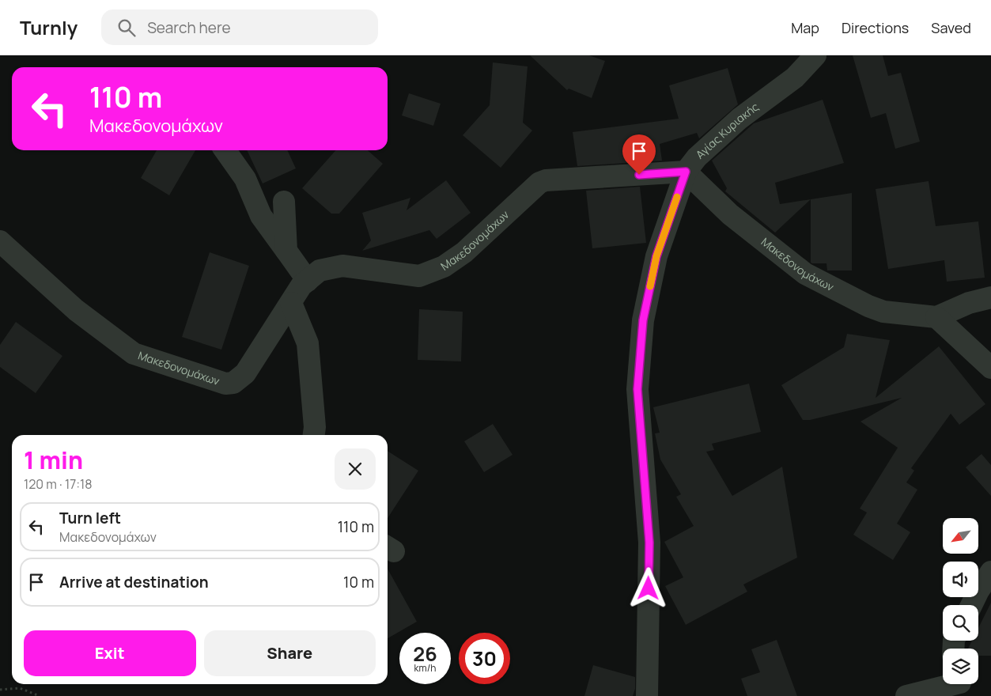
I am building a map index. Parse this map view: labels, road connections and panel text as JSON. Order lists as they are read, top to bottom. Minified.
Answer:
{"streets":{"street":["Αγίας Κυριακής","Μακεδονομάχων"]},"crossings":[["Αγίας Κυριακής","Μακεδονομάχων"]],"north":"bottom left","page":{"header":"Turnly","search":"Search here","nav":["Map","Directions","Saved"],"turn":["110 m","Μακεδονομάχων"],"heading":["1 min","120 m · 17:18"],"list":[{"name":"Turn left","note":"Μακεδονομάχων","value":"110 m"},{"name":"Arrive at destination","value":"10 m"}],"buttons":["Exit","Share"],"speed":"26 km/h","limit":"30"}}
